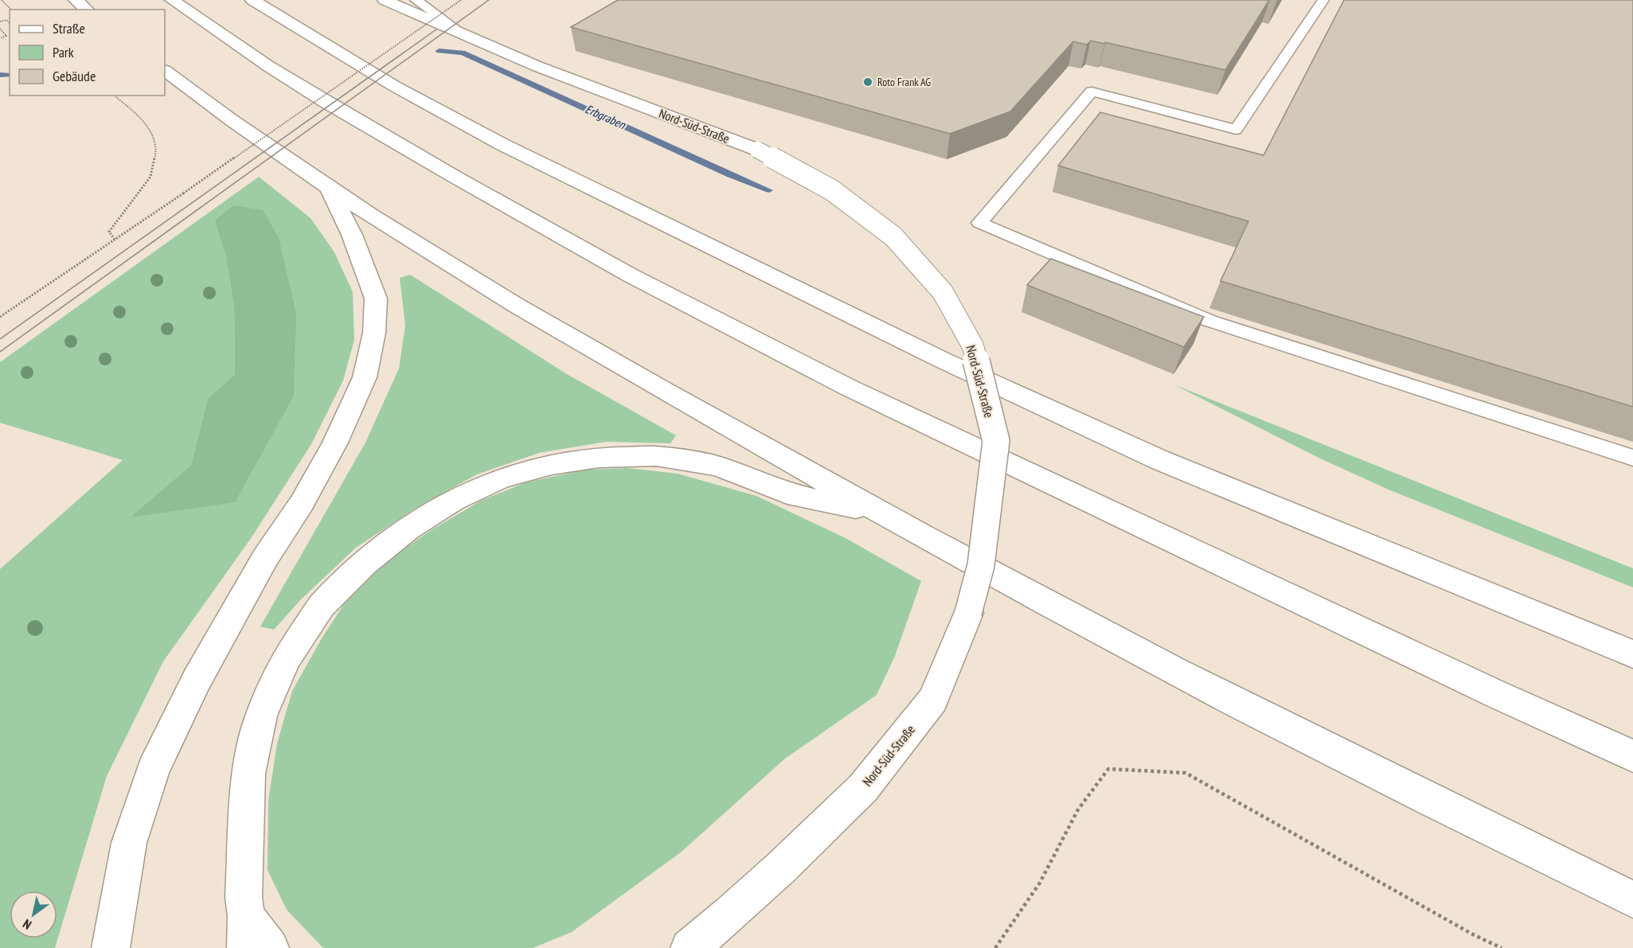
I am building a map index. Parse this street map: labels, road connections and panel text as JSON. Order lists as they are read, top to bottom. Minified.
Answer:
{"streets":{"main road":["Nord-Süd-Straße"]},"water":["Erbgraben"],"places":["Roto Frank AG"],"legend":["Straße","Park","Gebäude"],"north":"bottom left"}
